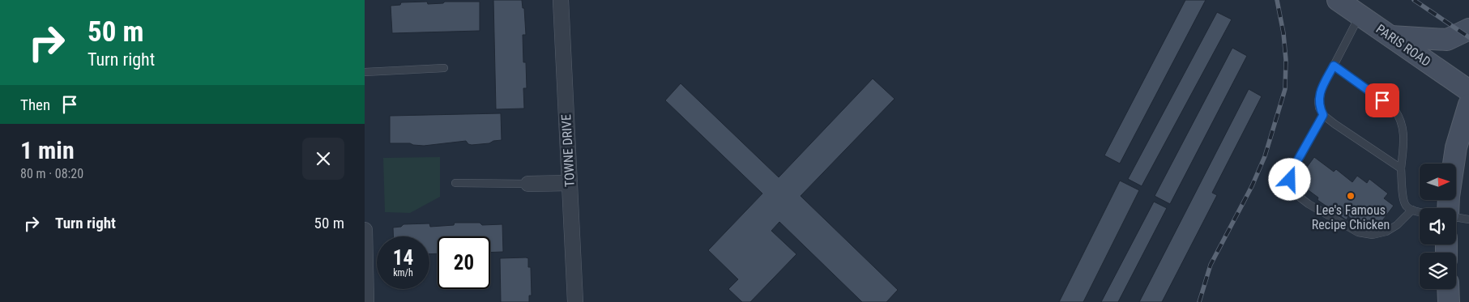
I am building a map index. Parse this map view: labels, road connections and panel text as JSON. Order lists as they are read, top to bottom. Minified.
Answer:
{"streets":{"main road":["PARIS ROAD"],"street":["TOWNE DRIVE"]},"places":["Lee's Famous Recipe Chicken"],"north":"right","page":{"turn":["50 m","Turn right"],"then":"Then","heading":["1 min","80 m · 08:20"],"list":[{"name":"Turn right","value":"50 m"}],"speed":"14 km/h","limit":"20"}}
